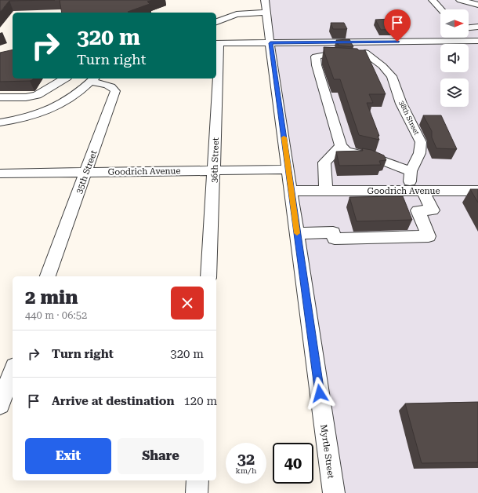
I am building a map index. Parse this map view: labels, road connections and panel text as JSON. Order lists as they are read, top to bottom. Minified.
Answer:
{"streets":{"street":["38th Street","36th Street","Goodrich Avenue","35th Street","Myrtle Street"]},"crossings":[["36th Street","Goodrich Avenue"],["Goodrich Avenue","35th Street"],["Goodrich Avenue","Myrtle Street"]],"north":"right","page":{"turn":["320 m","Turn right"],"heading":["2 min","440 m · 06:52"],"list":[{"name":"Turn right","value":"320 m"},{"name":"Arrive at destination","value":"120 m"}],"buttons":["Exit","Share"],"speed":"32 km/h","limit":"40"}}
